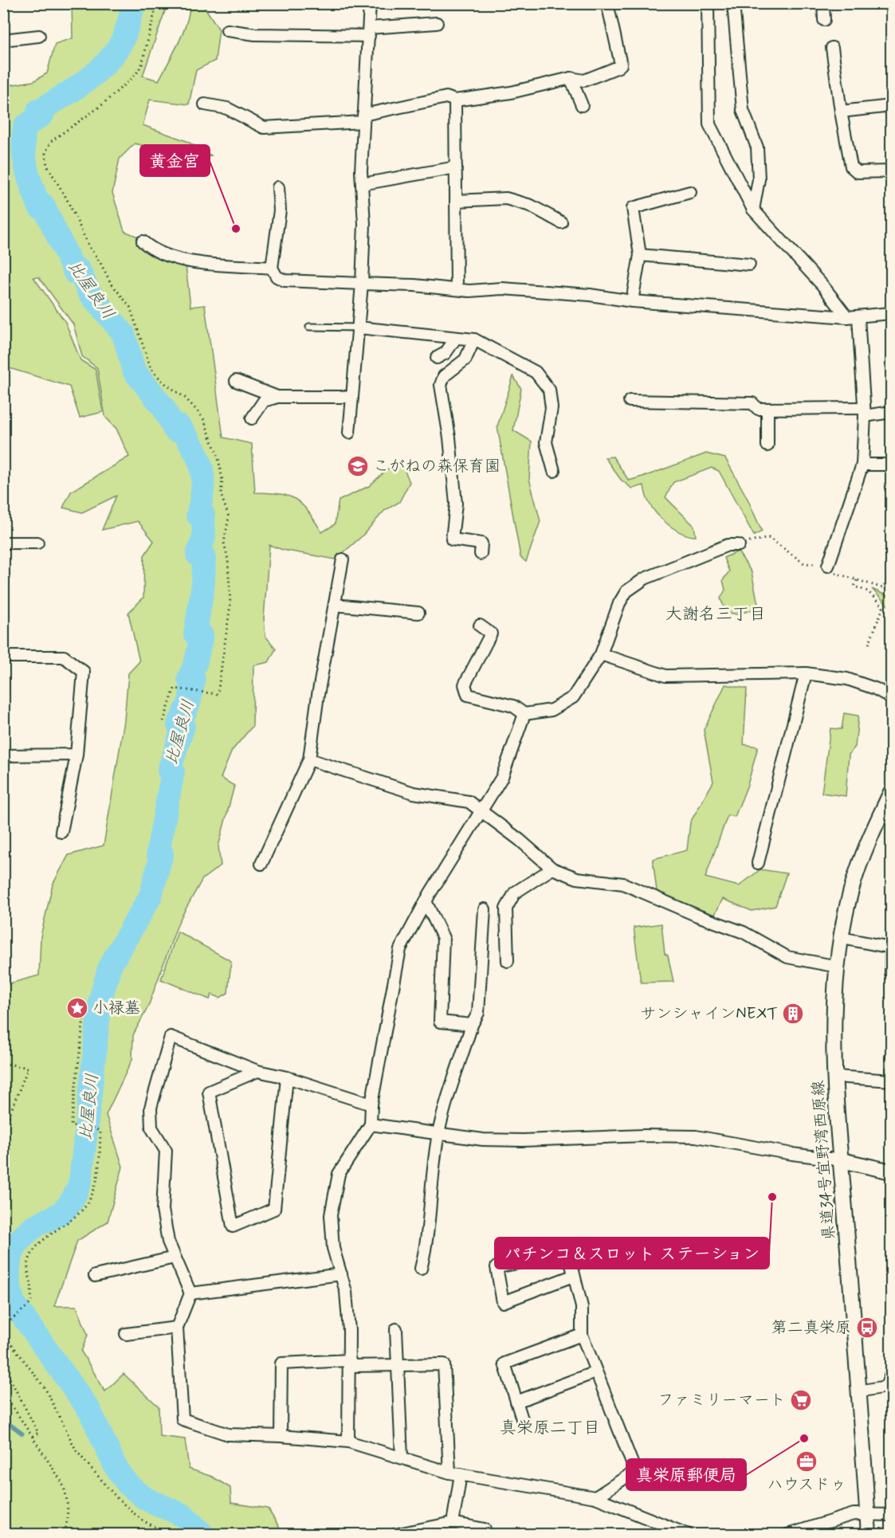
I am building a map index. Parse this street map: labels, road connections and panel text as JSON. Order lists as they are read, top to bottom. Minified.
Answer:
{"streets":{"main road":["県道34号宜野湾西原線"]},"districts":["大謝名三丁目","真栄原二丁目"],"water":["比屋良川"],"places":{"other":["黄金宮","パチンコ＆スロット ステーション","真栄原郵便局"],"school or university":["こがねの森保育園"],"place":["小禄墓"],"building":["サンシャインNEXT"],"bus stop":["第二真栄原"],"supermarket":["ファミリーマート"],"office":["ハウスドゥ"]}}
